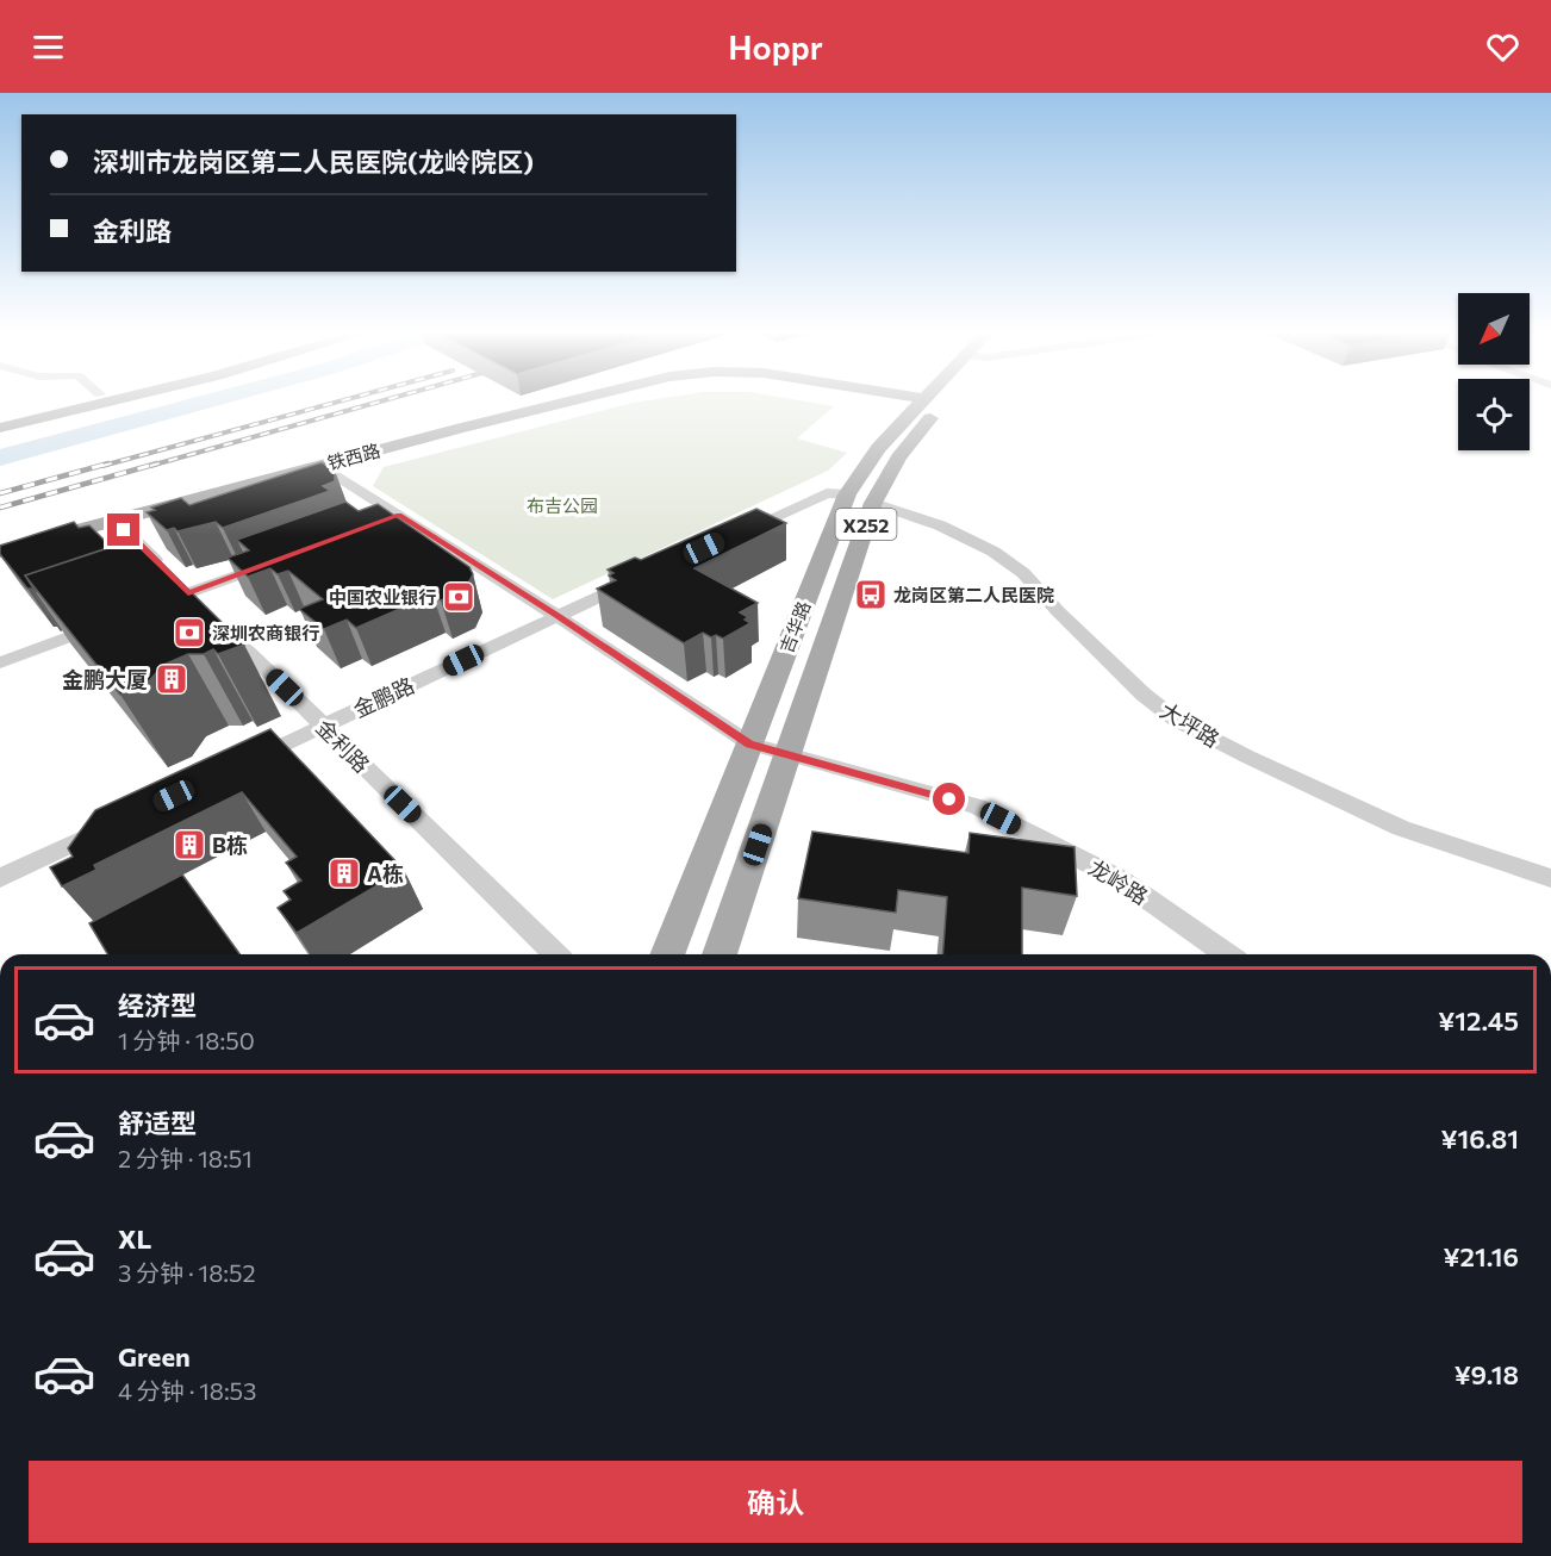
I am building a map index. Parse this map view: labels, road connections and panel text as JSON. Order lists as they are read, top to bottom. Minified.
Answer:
{"streets":{"main road":["铁西路","X252","吉华路"],"street":["金鹏路","大坪路","金利路","龙岭路"]},"crossings":[["铁西路","吉华路"],["铁西路","金利路"],["铁西路","龙岭路"],["吉华路","大坪路"],["吉华路","龙岭路"],["金鹏路","金利路"],["金鹏路","龙岭路"]],"parks":["布吉公园"],"places":{"bus stop":["龙岗区第二人民医院"],"bank":["中国农业银行","深圳农商银行"],"building":["金鹏大厦","B栋","A栋"]},"north":"bottom left","page":{"header":"Hoppr","banner":["深圳市龙岗区第二人民医院(龙岭院区)","金利路"],"list":[{"name":"经济型","note":"1 分钟 · 18:50","value":"¥12.45"},{"name":"舒适型","note":"2 分钟 · 18:51","value":"¥16.81"},{"name":"XL","note":"3 分钟 · 18:52","value":"¥21.16"},{"name":"Green","note":"4 分钟 · 18:53","value":"¥9.18"}],"buttons":"确认"}}
